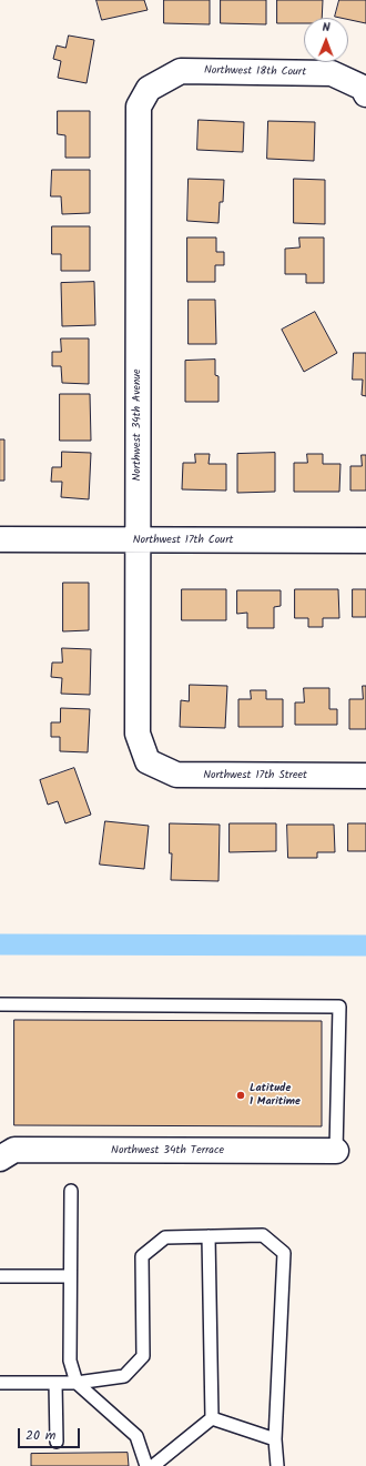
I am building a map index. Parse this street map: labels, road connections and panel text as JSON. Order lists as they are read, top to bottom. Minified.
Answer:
{"streets":{"street":["Northwest 18th Court","Northwest 34th Avenue","Northwest 17th Court","Northwest 17th Street","Northwest 34th Terrace"]},"crossings":[["Northwest 18th Court","Northwest 34th Avenue"],["Northwest 34th Avenue","Northwest 17th Court"],["Northwest 34th Avenue","Northwest 17th Street"]],"places":["Latitude 1 Maritime"],"scale_bar":"20 m","north":"top"}
